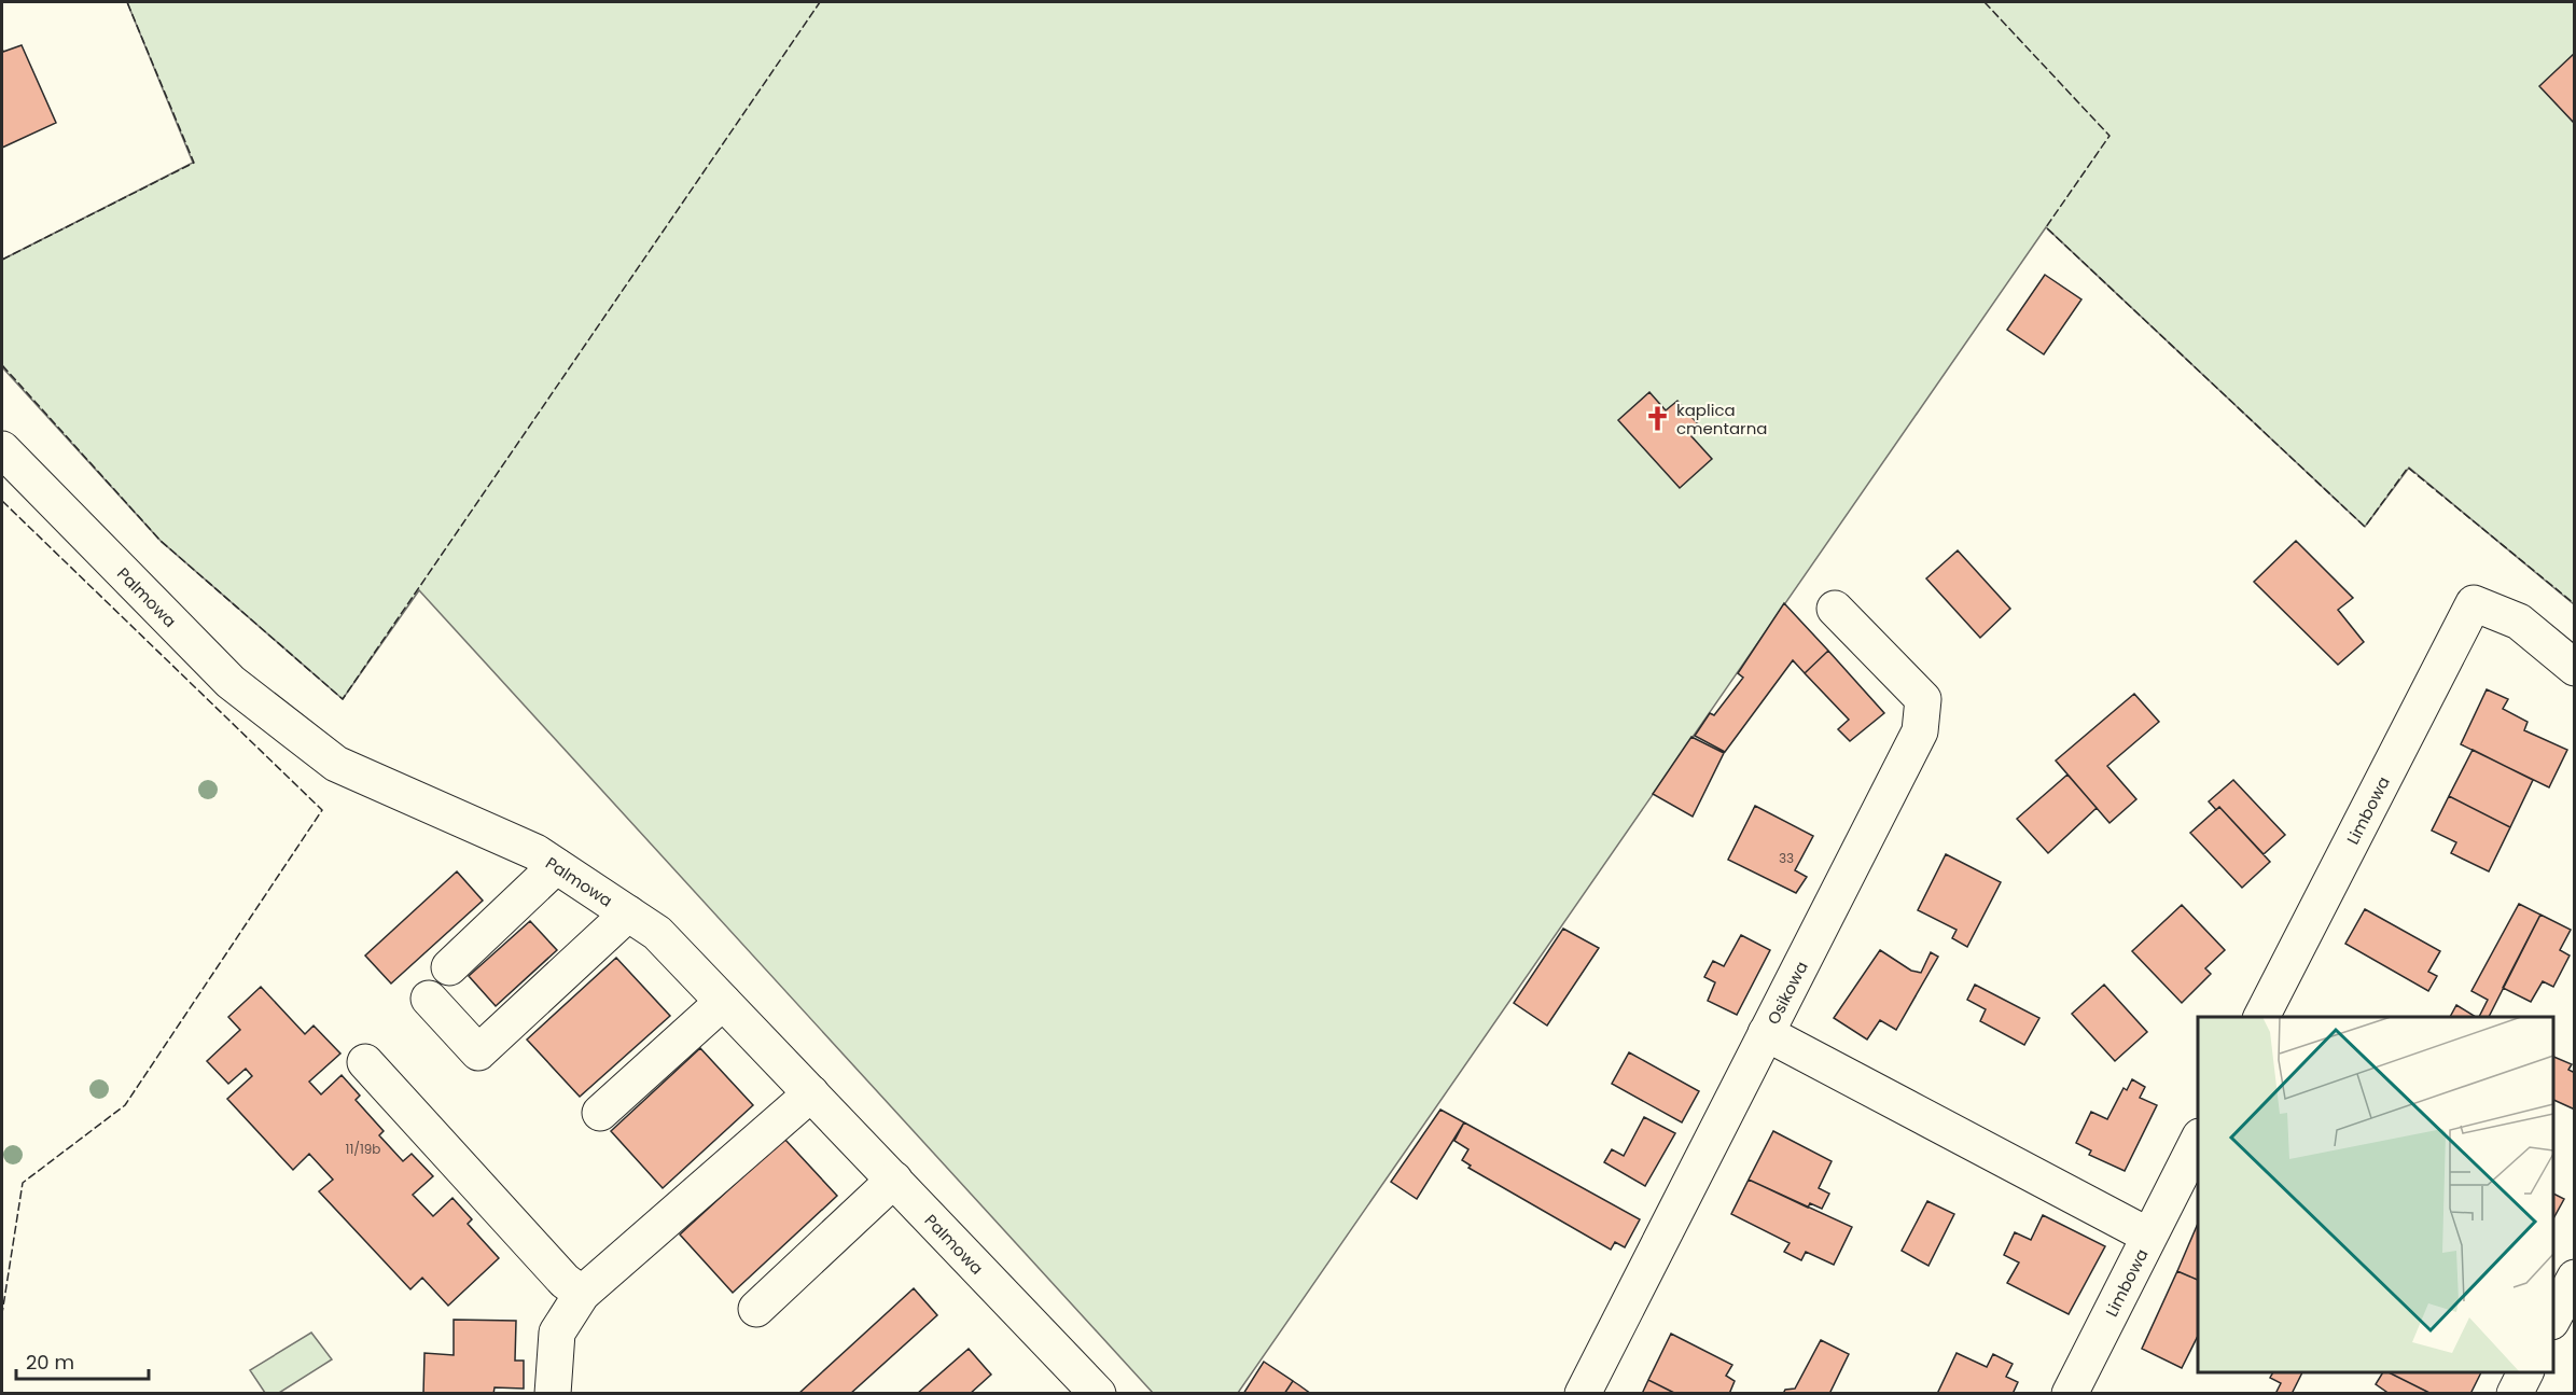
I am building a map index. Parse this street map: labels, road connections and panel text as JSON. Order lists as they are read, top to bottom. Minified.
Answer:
{"streets":{"street":["Palmowa","Limbowa","Osikowa"]},"places":{"church":["kaplica cmentarna"]},"house_numbers":["33","11/19b"],"scale_bar":"20 m"}
